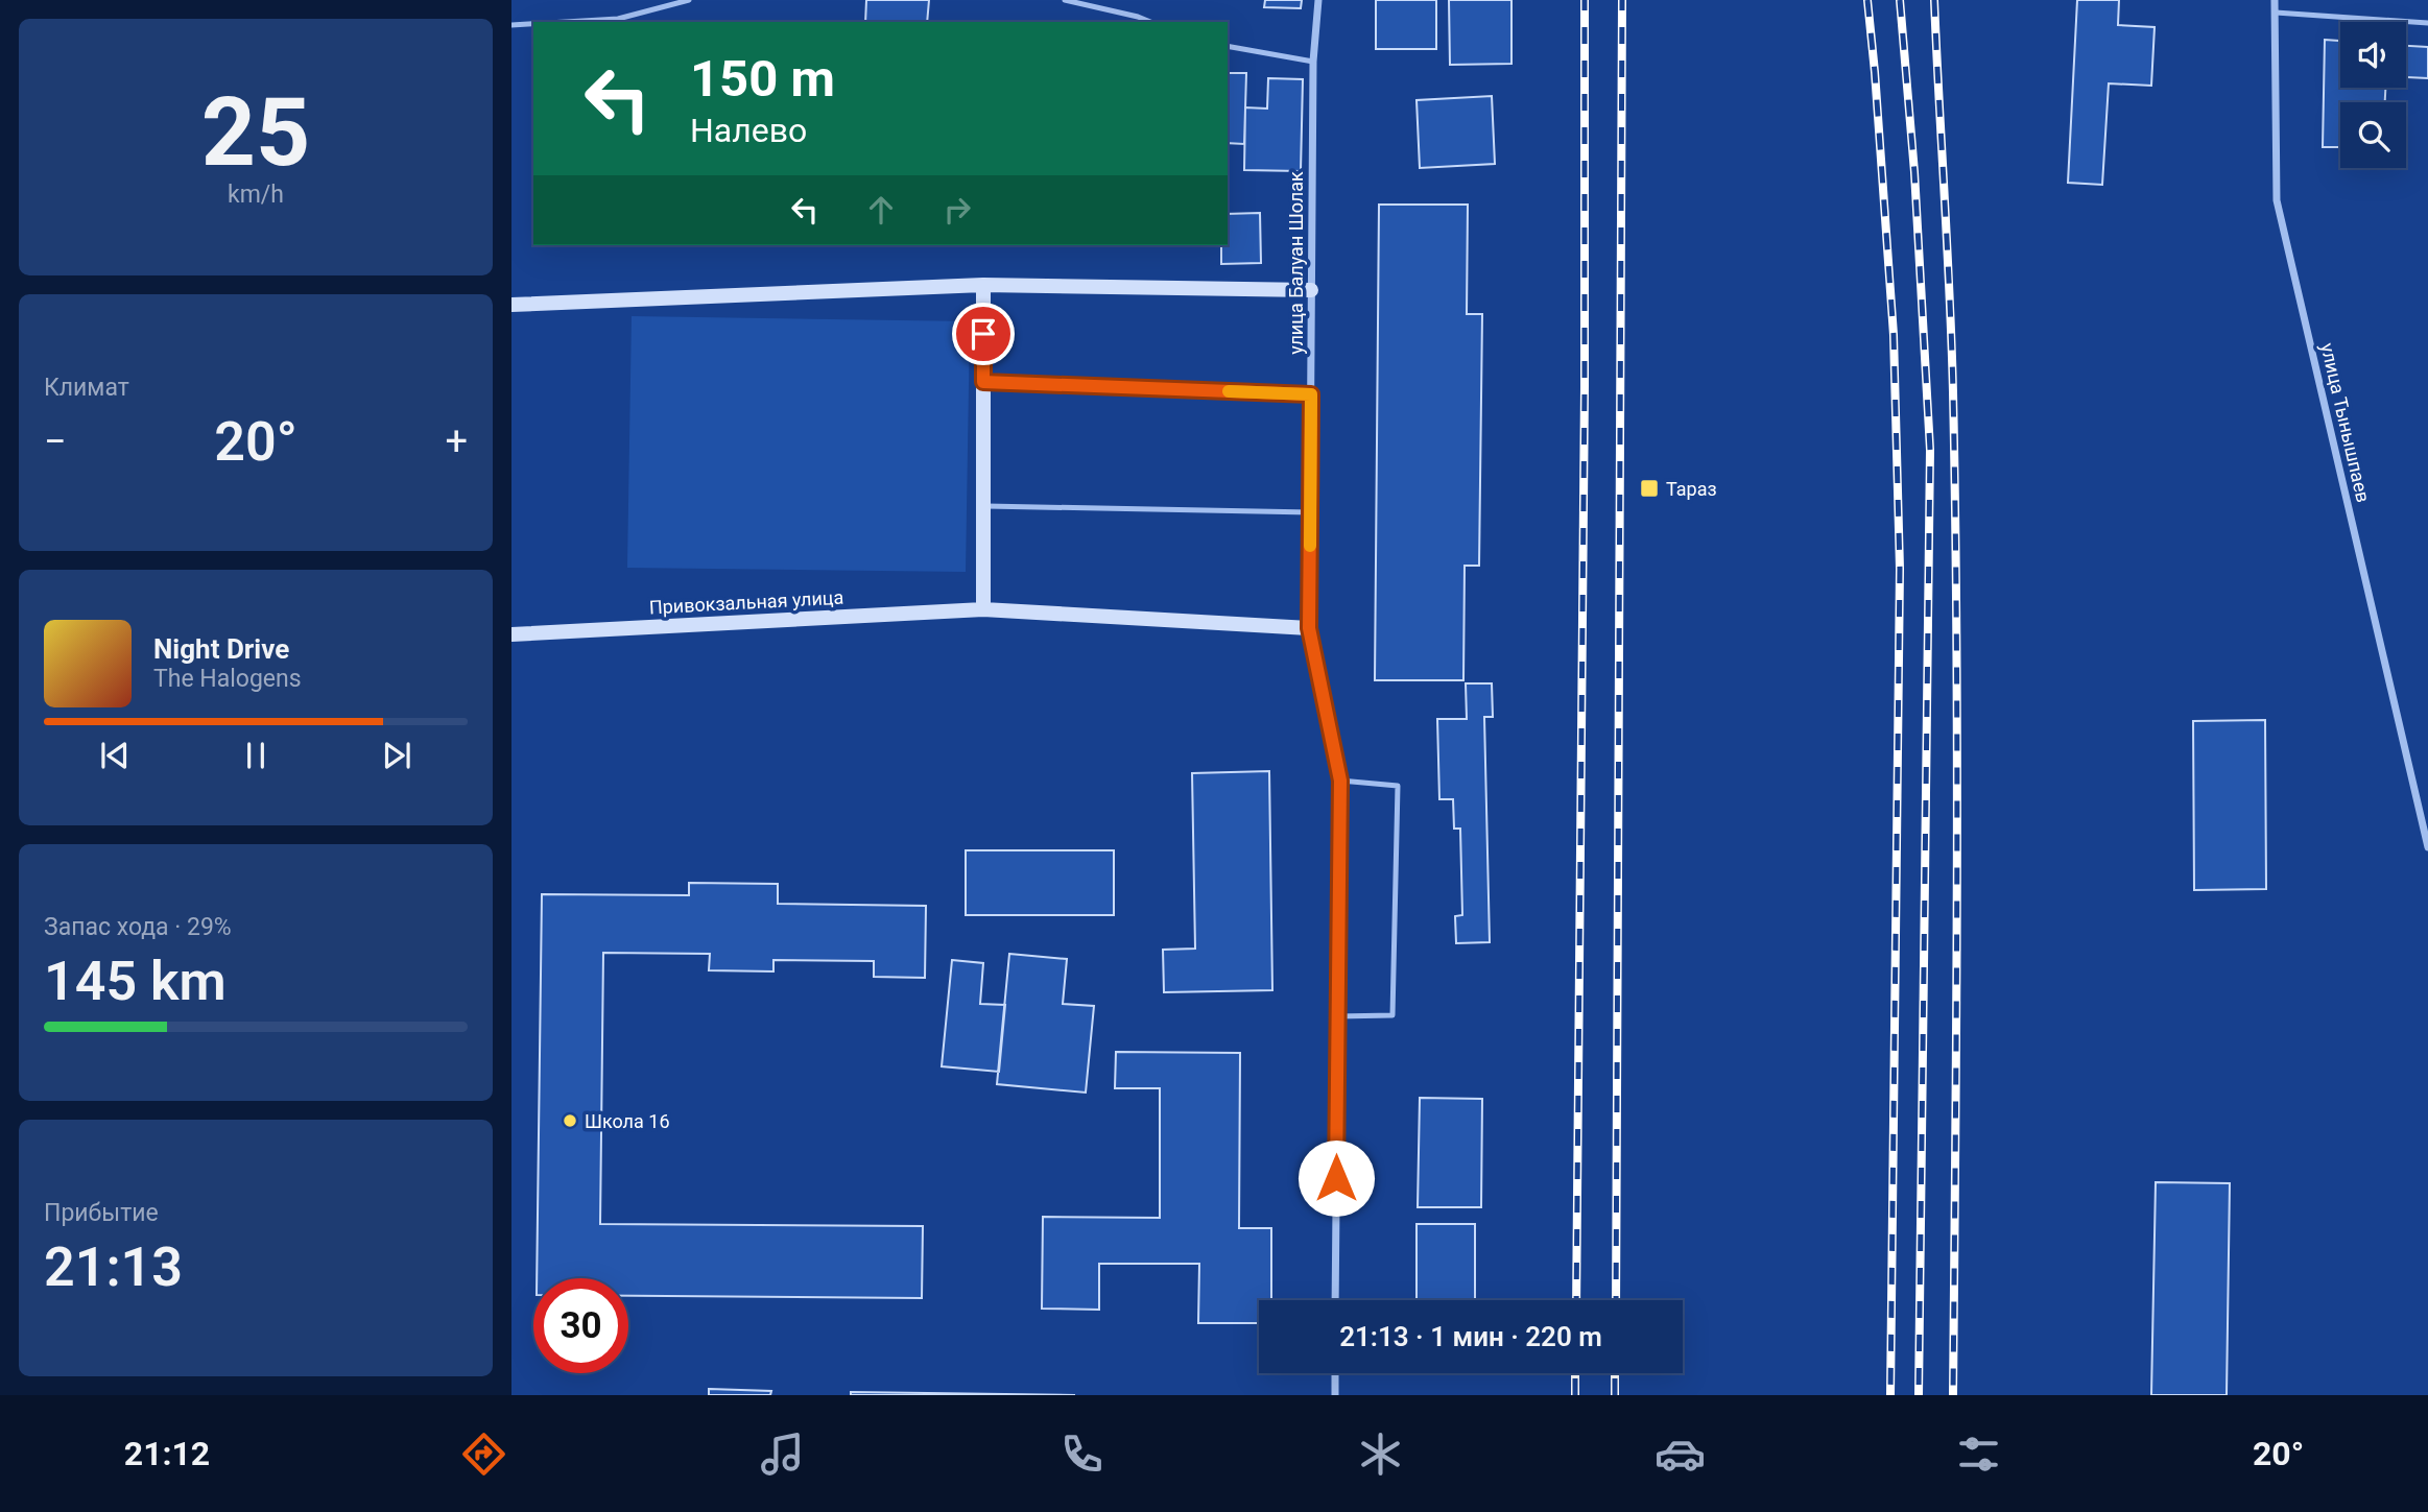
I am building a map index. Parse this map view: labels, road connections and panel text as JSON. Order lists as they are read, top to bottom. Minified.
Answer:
{"streets":{"street":["улица Балуан Шолак","улица Тынышпаев","Привокзальная улица"]},"crossings":[["улица Балуан Шолак","Привокзальная улица"]],"places":{"transit":["Тараз"],"other":["Школа 16"]},"page":{"tile":[["25","km/h"],"Климат",["Запас хода · 29%","145 km"],["Прибытие","21:13"]],"turn":["150 m","Налево"],"heat":["−","20°","+"],"song":["Night Drive","The Halogens"],"limit":"30","trip":"21:13 · 1 мин · 220 m","tabs":["21:12","20°"]}}
